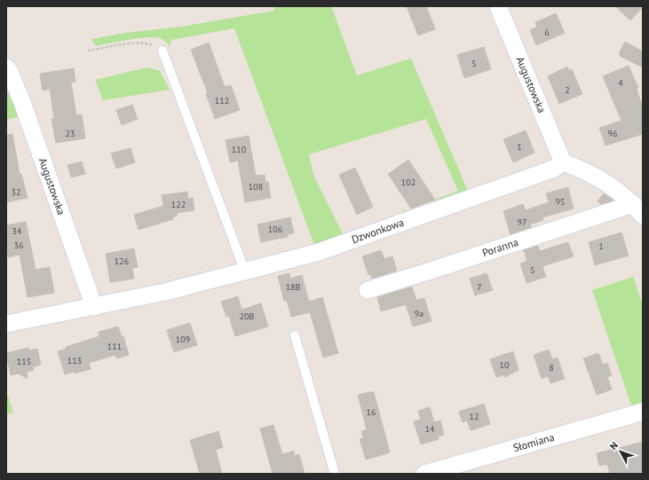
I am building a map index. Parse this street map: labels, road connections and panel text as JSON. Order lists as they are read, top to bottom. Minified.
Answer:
{"streets":{"street":["Augustowska","Dzwonkowa","Poranna","Słomiana"]},"crossings":[["Augustowska","Dzwonkowa"]],"house_numbers":["6","5","4","2","112","23","96","1","110","102","108","32","95","122","97","106","34","36","1","126","5","18B","7","9a","20B","109","111","113","115","10","8","16","12","14"],"north":"top left"}
